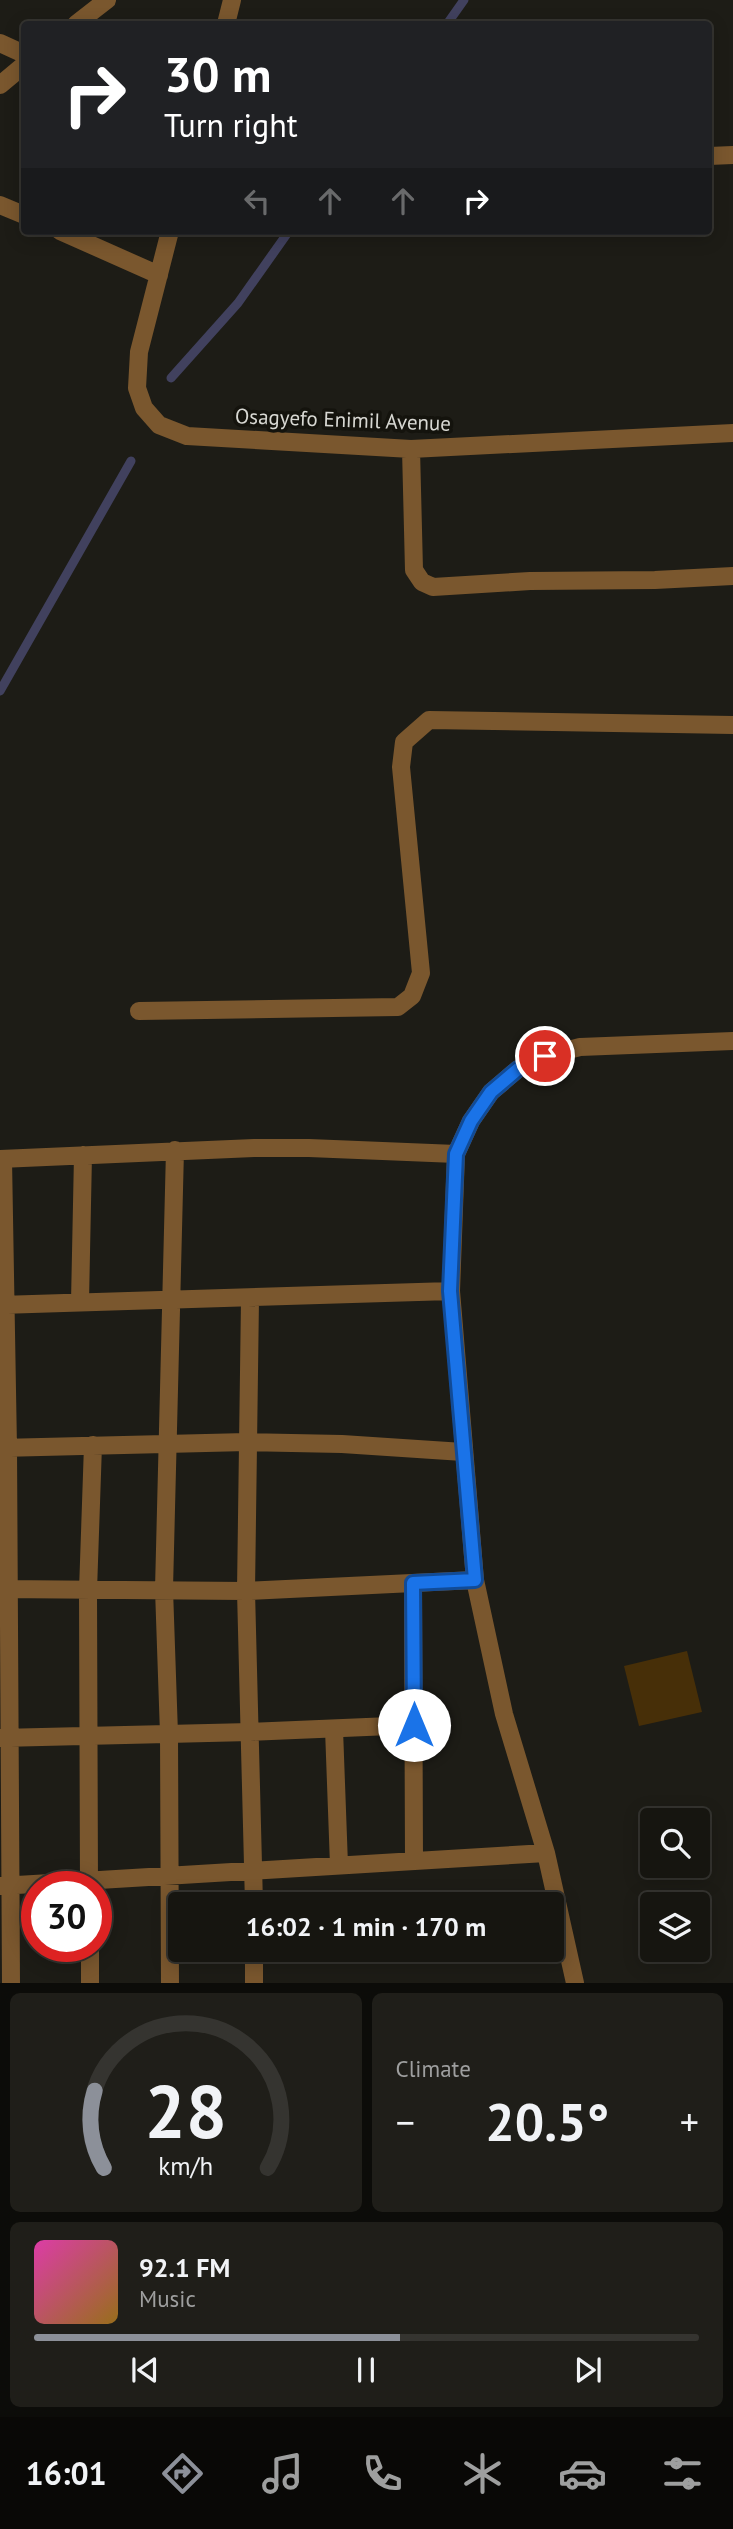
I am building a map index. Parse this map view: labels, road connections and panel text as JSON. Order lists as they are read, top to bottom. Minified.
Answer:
{"streets":{"street":["Osagyefo Enimil Avenue"]},"page":{"turn":["30 m","Turn right"],"limit":"30","trip":"16:02 · 1 min · 170 m","tile":"Climate","heat":["−","20.5°","+"],"song":["92.1 FM","Music"],"tabs":"16:01","gauge":["28","km/h"]}}
